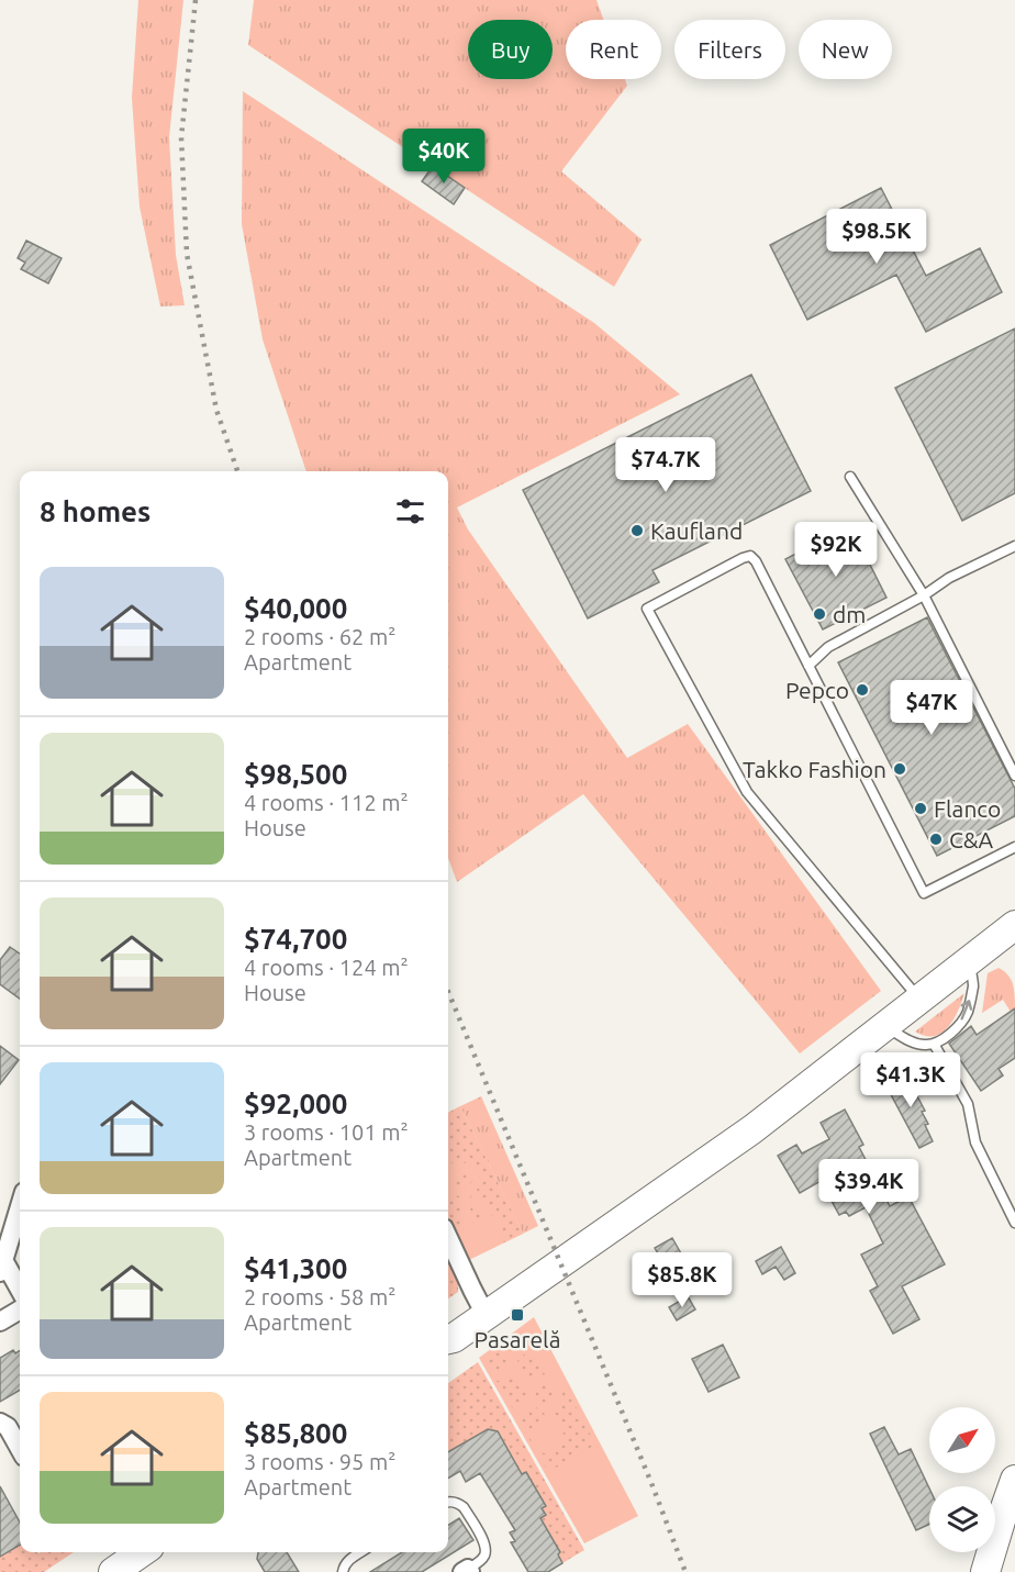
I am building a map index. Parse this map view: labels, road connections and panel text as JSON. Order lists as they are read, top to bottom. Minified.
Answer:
{"places":{"other":["Kaufland","dm","Pepco","Takko Fashion","Flanco","C&A"],"transit":["Pasarelă"]},"north":"top right","page":{"chip":["Buy","Rent","Filters","New"],"price":["$40K","$98.5K","$74.7K","$92K","$47K","$41.3K","$39.4K","$85.8K"],"heading":"8 homes","list":[{"name":"$40,000","note":"2 rooms · 62 m² · Apartment"},{"name":"$98,500","note":"4 rooms · 112 m² · House"},{"name":"$74,700","note":"4 rooms · 124 m² · House"},{"name":"$92,000","note":"3 rooms · 101 m² · Apartment"},{"name":"$41,300","note":"2 rooms · 58 m² · Apartment"},{"name":"$85,800","note":"3 rooms · 95 m² · Apartment"}]}}
